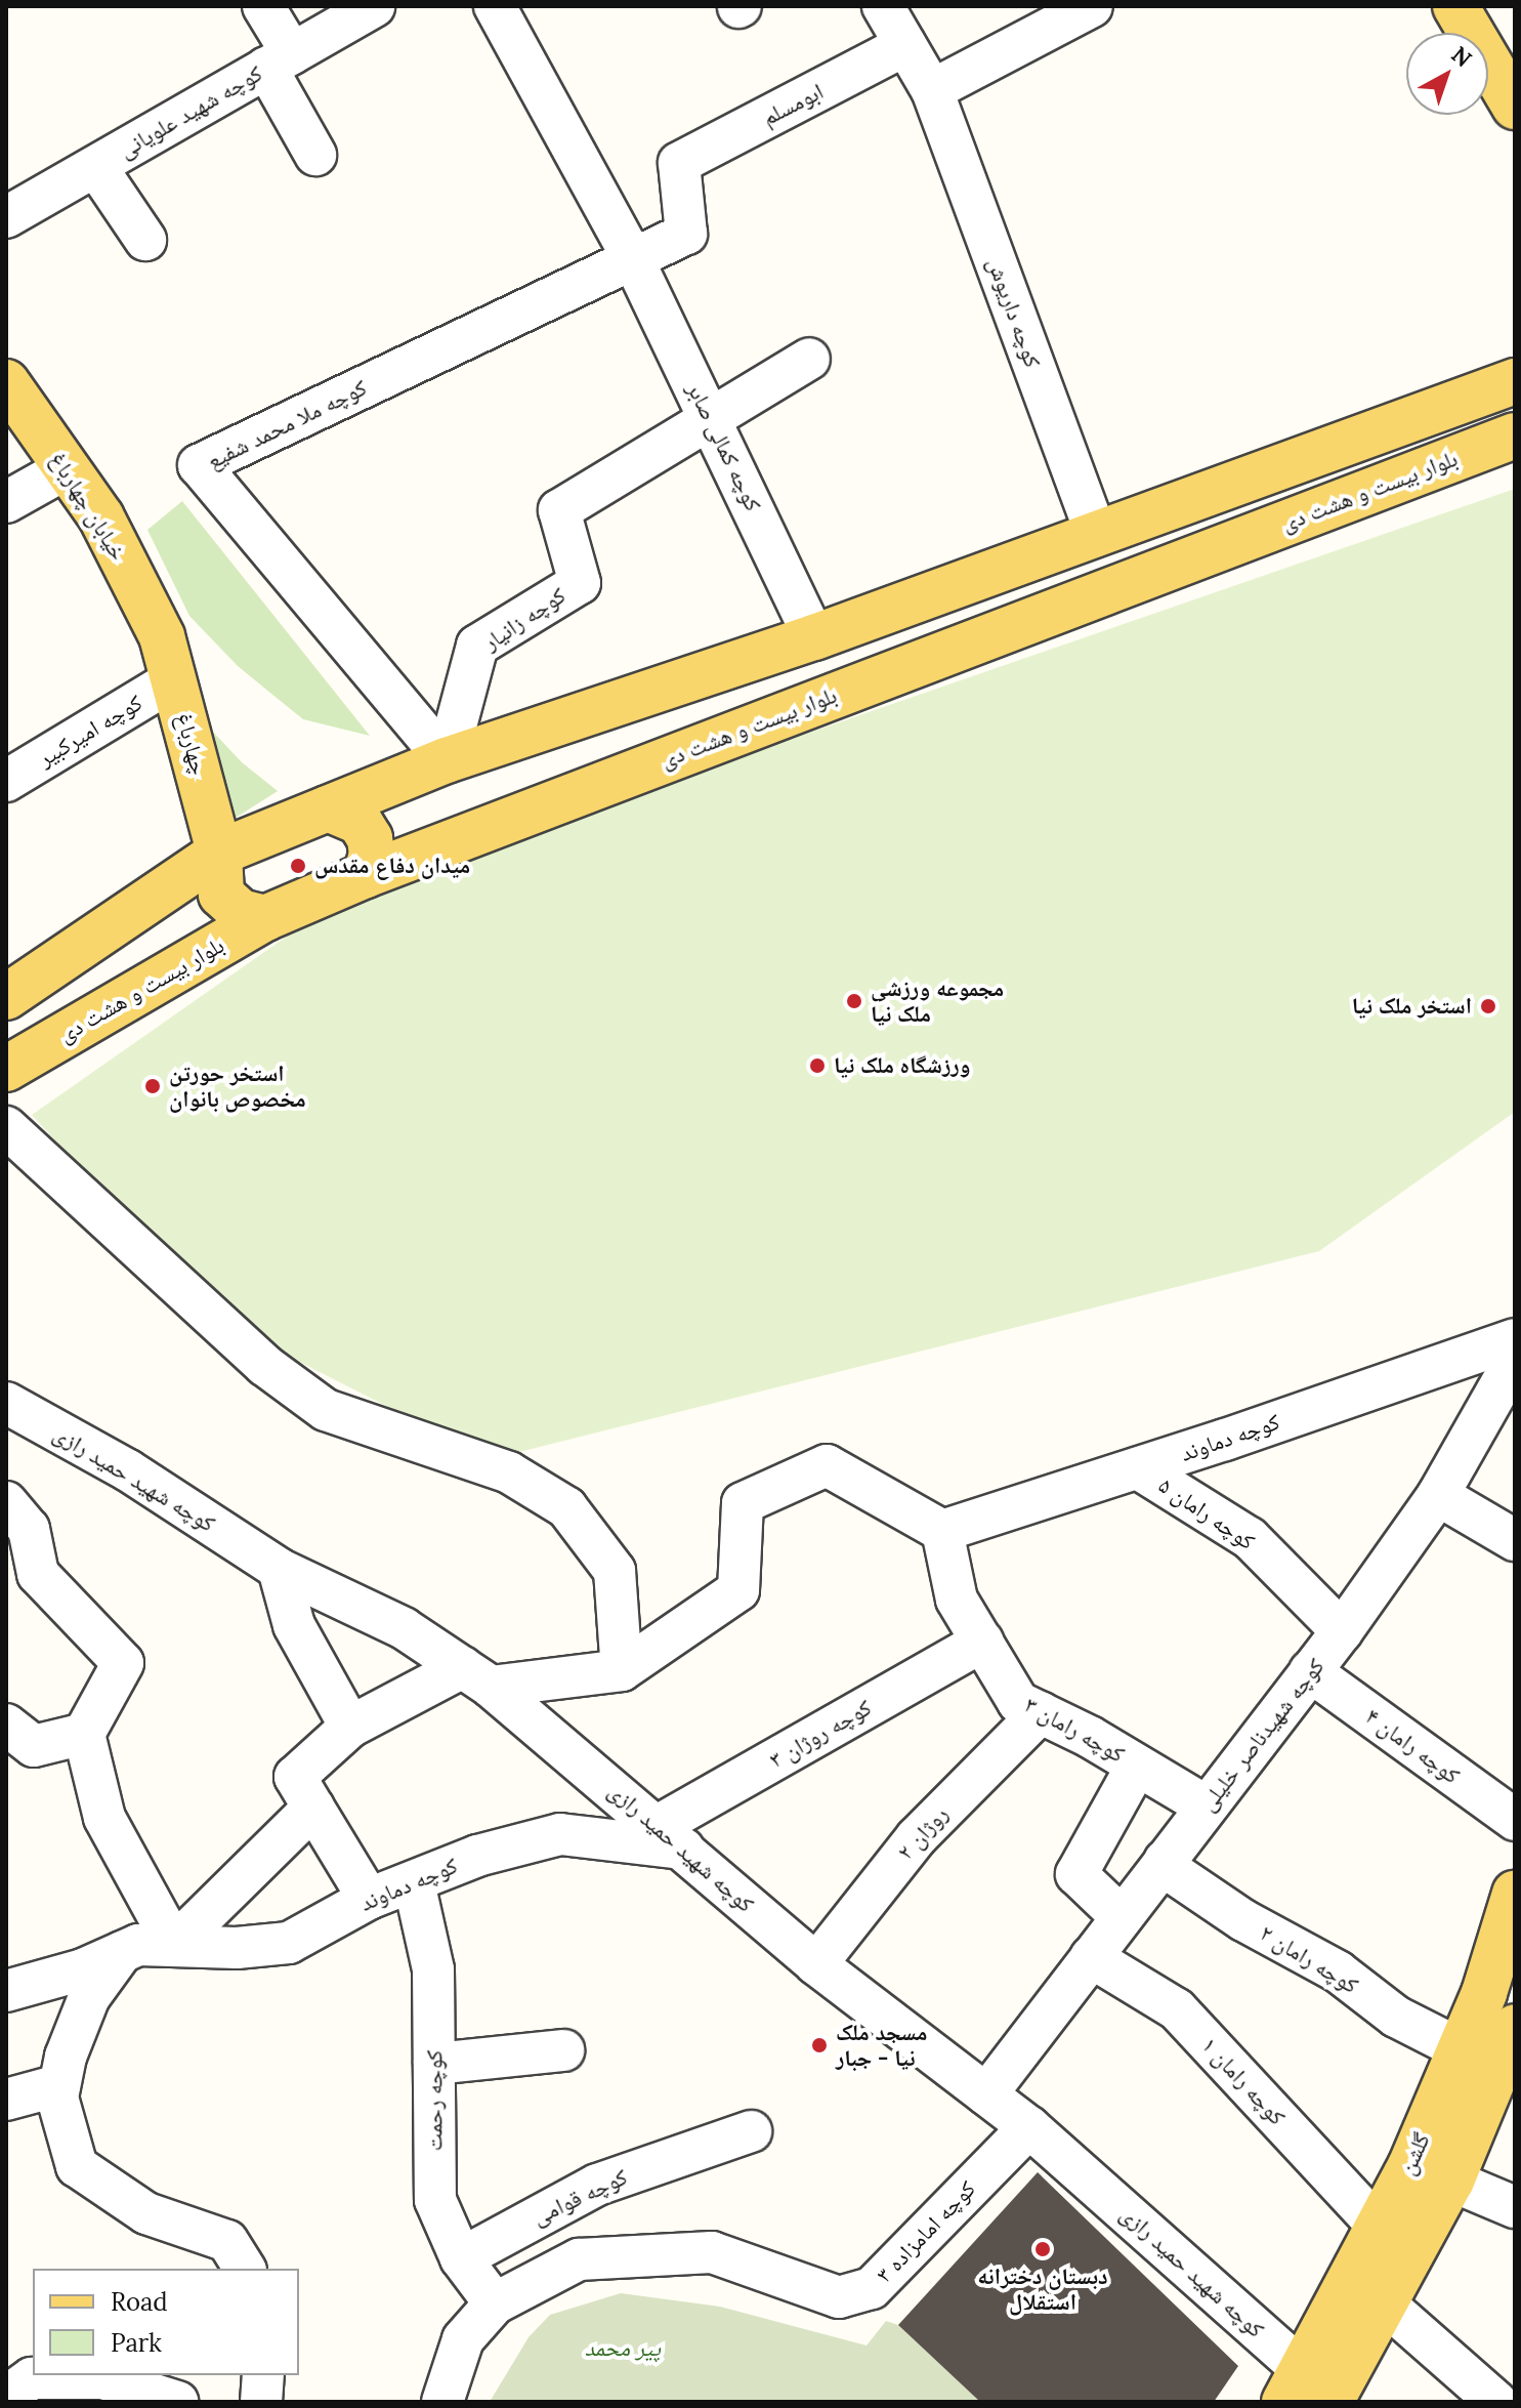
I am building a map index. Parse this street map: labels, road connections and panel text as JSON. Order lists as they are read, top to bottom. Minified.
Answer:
{"streets":{"main road":["بلوار بیست و هشت دی","خیابان چهارباغ","چهارباغ","گلشن"],"street":["ابومسلم","کوچه شهید علویانی","کوچه داریوش","کوچه ملا محمد شفیع","کوچه کمالی صابر","کوچه زانیار","کوچه امیرکبیر","کوچه دماوند","کوچه شهید حمید رازی","کوچه رامان ۵","کوچه رامان ۳","کوچه روژان ۳","کوچه شهیدناصر خلیلی","کوچه رامان ۴","روژان ۲","کوچه رامان ۲","کوچه رامان ۱","کوچه رحمت","کوچه قوامی","کوچه امامزاده ۳"]},"crossings":[["ابومسلم","کوچه داریوش"],["ابومسلم","کوچه ملا محمد شفیع"],["ابومسلم","کوچه کمالی صابر"],["کوچه ملا محمد شفیع","کوچه کمالی صابر"],["کوچه ملا محمد شفیع","کوچه زانیار"],["کوچه کمالی صابر","کوچه زانیار"],["بلوار بیست و هشت دی","چهارباغ"],["خیابان چهارباغ","چهارباغ"],["کوچه امیرکبیر","چهارباغ"],["کوچه دماوند","کوچه شهید حمید رازی"],["کوچه دماوند","کوچه رامان ۵"],["کوچه دماوند","کوچه رامان ۳"],["کوچه دماوند","کوچه روژان ۳"],["کوچه دماوند","کوچه رحمت"],["کوچه شهید حمید رازی","کوچه روژان ۳"],["کوچه شهید حمید رازی","کوچه شهیدناصر خلیلی"],["کوچه شهید حمید رازی","روژان ۲"],["کوچه شهید حمید رازی","گلشن"],["کوچه شهید حمید رازی","کوچه امامزاده ۳"],["کوچه رامان ۵","کوچه شهیدناصر خلیلی"],["کوچه رامان ۳","کوچه روژان ۳"],["کوچه رامان ۳","کوچه شهیدناصر خلیلی"],["کوچه رامان ۳","روژان ۲"],["کوچه شهیدناصر خلیلی","کوچه رامان ۴"],["کوچه شهیدناصر خلیلی","کوچه رامان ۲"],["کوچه شهیدناصر خلیلی","کوچه رامان ۱"],["کوچه رامان ۲","گلشن"],["کوچه رامان ۱","گلشن"],["کوچه رحمت","کوچه قوامی"],["کوچه رحمت","کوچه امامزاده ۳"]],"parks":["پیر محمد"],"places":["میدان دفاع مقدس","مجموعه ورزشی ملک نیا","استخر ملک نیا","ورزشگاه ملک نیا","استخر حورتن مخصوص بانوان","مسجد ملک نیا - جبار","دبستان دخترانه استقلال"],"legend":["Road","Park"],"north":"top right"}
